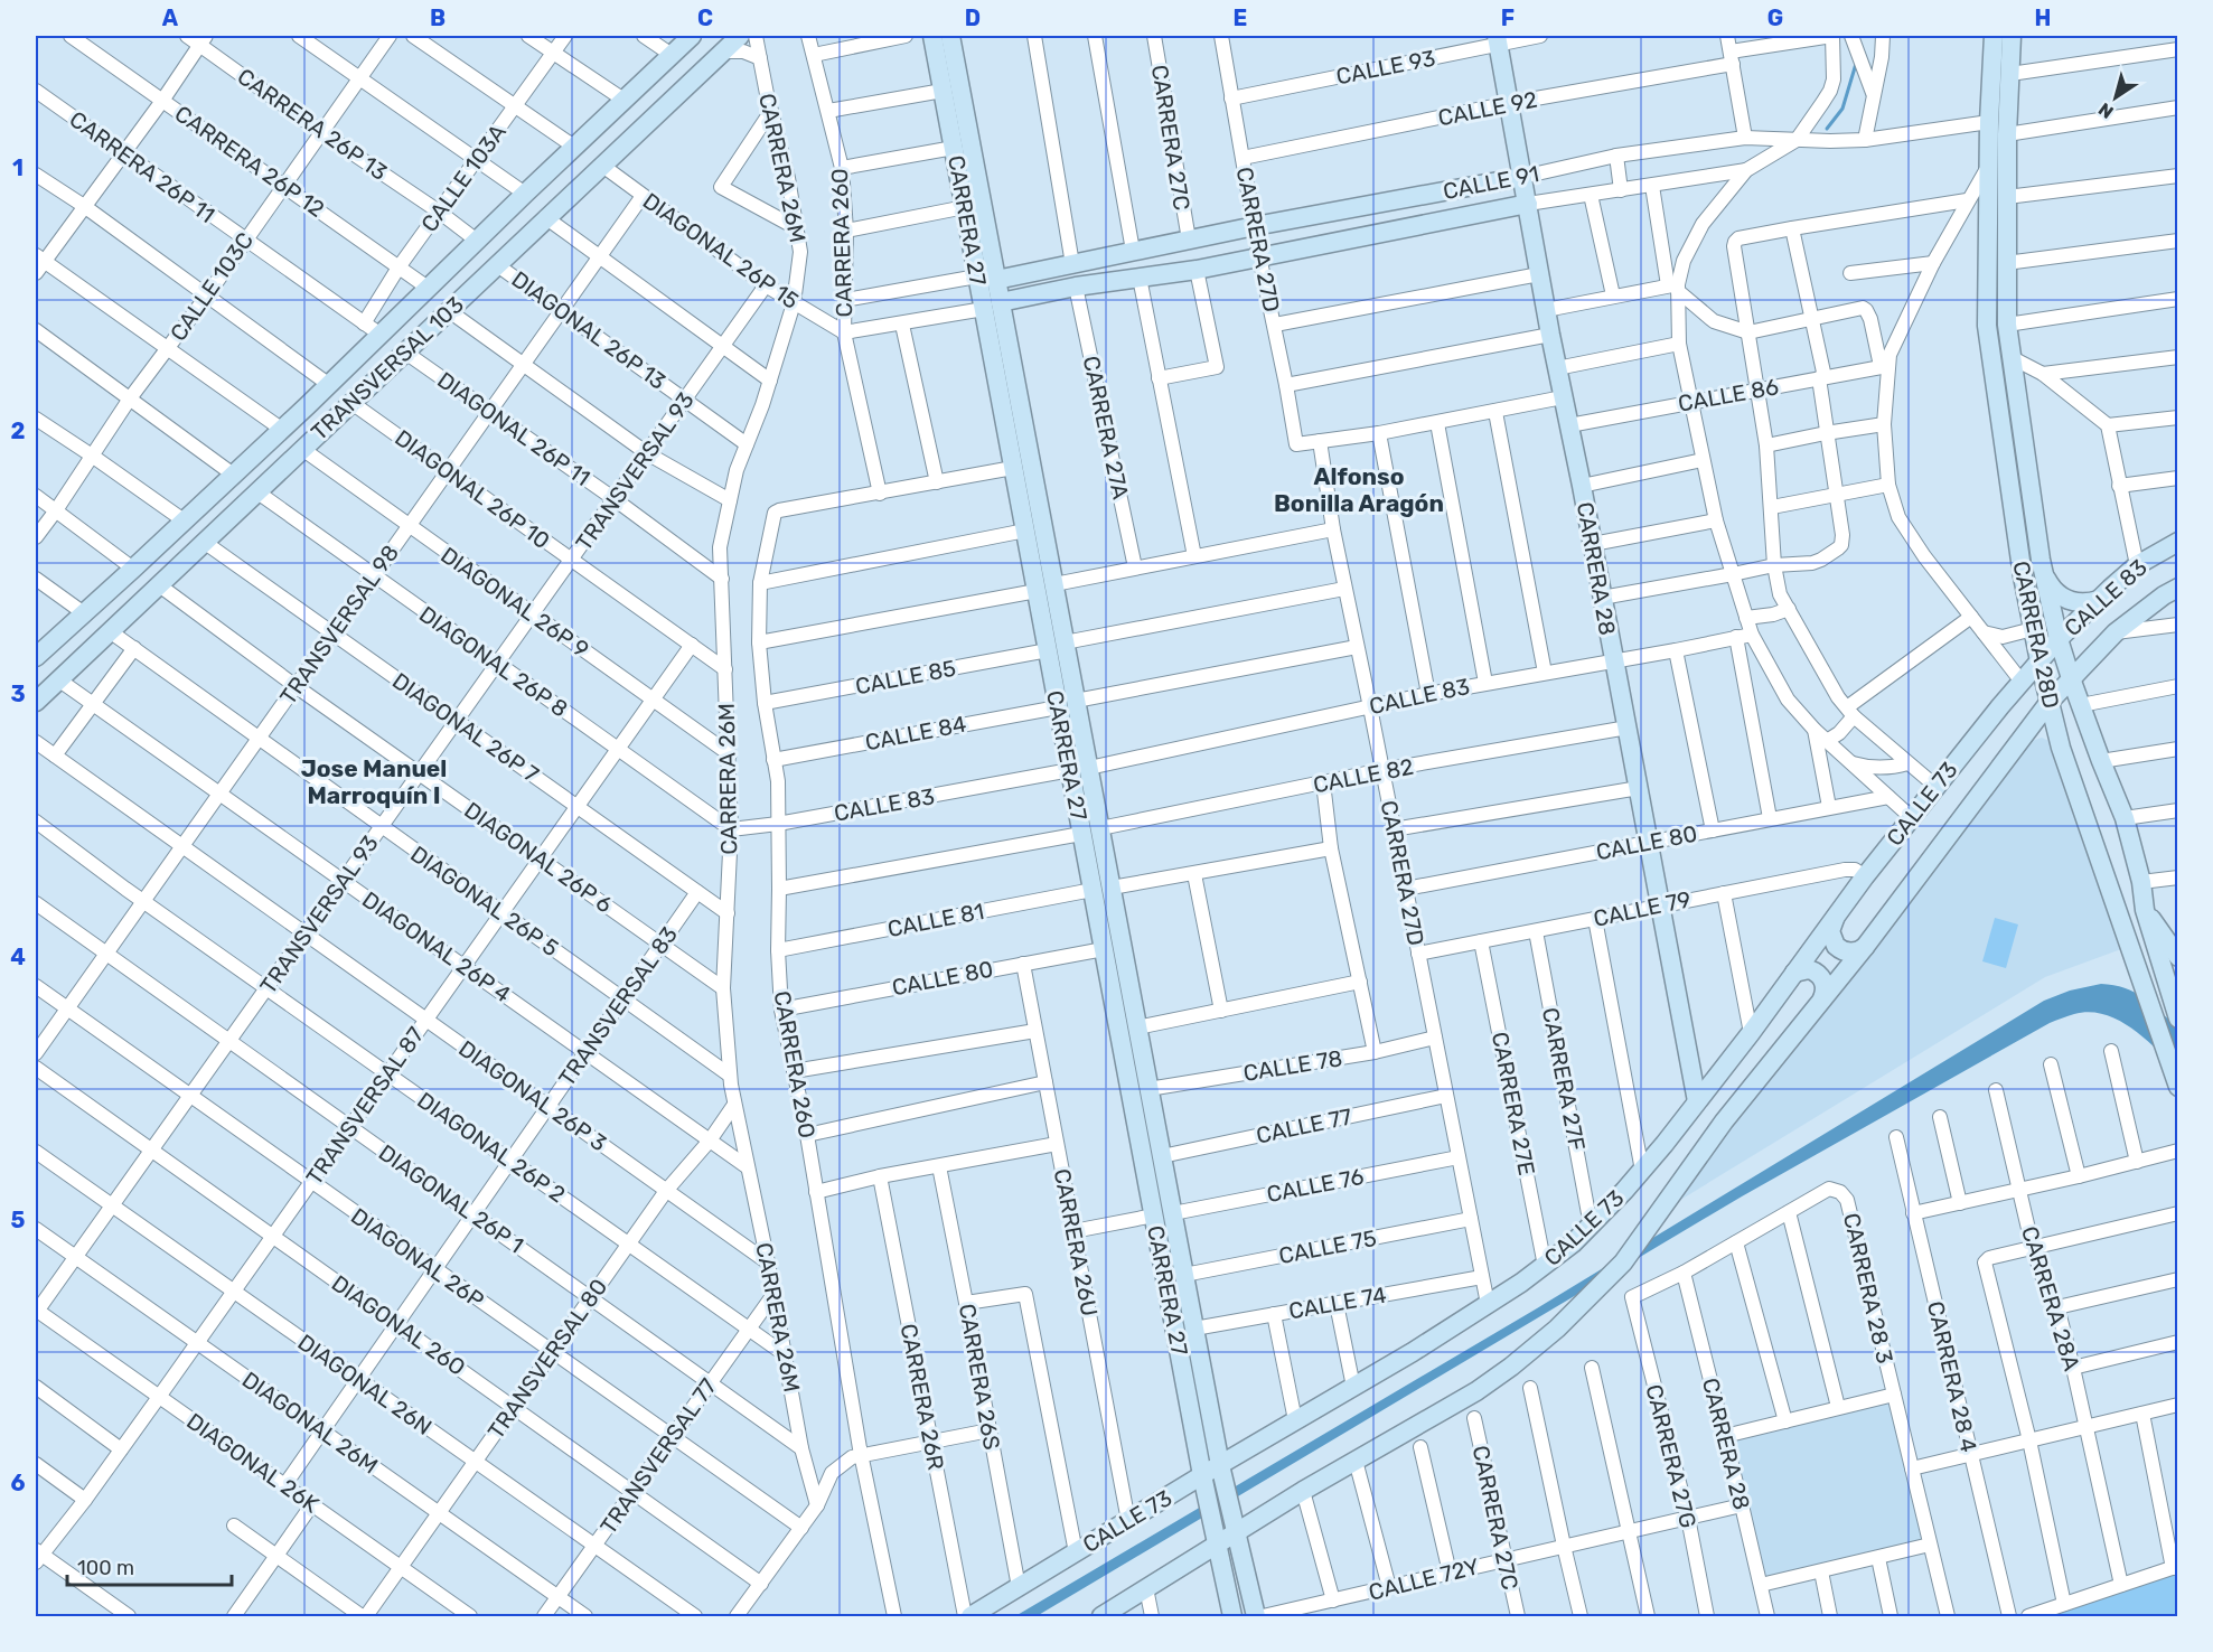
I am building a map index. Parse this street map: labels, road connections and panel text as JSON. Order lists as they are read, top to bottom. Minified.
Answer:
{"streets":{"street":["CALLE 93","CALLE 92","CARRERA 26P 13","CARRERA 27C","CARRERA 26P 12","CARRERA 26P 11","CARRERA 26M","CALLE 103A","CALLE 91","CARRERA 27","CARRERA 27D","CARRERA 26O","DIAGONAL 26P 15","CALLE 103C","DIAGONAL 26P 13","TRANSVERSAL 103","CALLE 86","CARRERA 27A","DIAGONAL 26P 11","TRANSVERSAL 93","DIAGONAL 26P 10","CARRERA 28","CALLE 83","DIAGONAL 26P 9","TRANSVERSAL 98","CARRERA 28D","DIAGONAL 26P 8","CALLE 85","DIAGONAL 26P 7","CALLE 84","CALLE 82","CALLE 73","CALLE 80","DIAGONAL 26P 6","DIAGONAL 26P 5","CALLE 79","CALLE 81","DIAGONAL 26P 4","TRANSVERSAL 83","CALLE 78","CARRERA 27F","DIAGONAL 26P 3","CARRERA 27E","TRANSVERSAL 87","CALLE 77","DIAGONAL 26P 2","CALLE 76","DIAGONAL 26P 1","CARRERA 26U","CALLE 75","DIAGONAL 26P","CARRERA 28 3","CARRERA 28A","CALLE 74","DIAGONAL 26O","TRANSVERSAL 80","CARRERA 26S","CARRERA 28 4","DIAGONAL 26N","CARRERA 26R","DIAGONAL 26M","TRANSVERSAL 77","CARRERA 27G","DIAGONAL 26K","CALLE 72Y"]},"crossings":[["CALLE 93","CARRERA 27D"],["CALLE 93","CARRERA 28"],["CALLE 92","CARRERA 27D"],["CALLE 92","CARRERA 28"],["CARRERA 26P 13","CALLE 103A"],["CARRERA 26P 13","CALLE 103C"],["CARRERA 26P 13","TRANSVERSAL 103"],["CARRERA 27C","CALLE 91"],["CARRERA 27C","CALLE 72Y"],["CARRERA 26P 12","CALLE 103A"],["CARRERA 26P 12","CALLE 103C"],["CARRERA 26P 12","TRANSVERSAL 103"],["CARRERA 26P 11","CALLE 103A"],["CARRERA 26P 11","CALLE 103C"],["CARRERA 26P 11","TRANSVERSAL 103"],["CARRERA 26M","DIAGONAL 26P 15"],["CARRERA 26M","DIAGONAL 26P 13"],["CARRERA 26M","DIAGONAL 26P 11"],["CARRERA 26M","DIAGONAL 26P 10"],["CARRERA 26M","CALLE 83"],["CARRERA 26M","DIAGONAL 26P 9"],["CARRERA 26M","DIAGONAL 26P 8"],["CARRERA 26M","DIAGONAL 26P 7"],["CARRERA 26M","DIAGONAL 26P 6"],["CARRERA 26M","DIAGONAL 26P 5"],["CARRERA 26M","DIAGONAL 26P 4"],["CARRERA 26M","DIAGONAL 26P 3"],["CARRERA 26M","DIAGONAL 26P 2"],["CARRERA 26M","DIAGONAL 26P 1"],["CARRERA 26M","TRANSVERSAL 80"],["CARRERA 26M","TRANSVERSAL 77"],["CALLE 91","CARRERA 27"],["CALLE 91","CARRERA 27D"],["CALLE 91","CARRERA 26O"],["CALLE 91","DIAGONAL 26P 15"],["CALLE 91","CARRERA 27A"],["CALLE 91","CARRERA 28"],["CALLE 91","CARRERA 28D"],["CARRERA 27","CALLE 83"],["CARRERA 27","CALLE 85"],["CARRERA 27","CALLE 84"],["CARRERA 27","CALLE 82"],["CARRERA 27","CALLE 73"],["CARRERA 27","CALLE 80"],["CARRERA 27","CALLE 81"],["CARRERA 27","CALLE 78"],["CARRERA 27","CALLE 77"],["CARRERA 27","CALLE 76"],["CARRERA 27","CALLE 75"],["CARRERA 27","CALLE 74"],["CARRERA 27D","CALLE 83"],["CARRERA 27D","CALLE 84"],["CARRERA 27D","CALLE 82"],["CARRERA 27D","CALLE 73"],["CARRERA 27D","CALLE 80"],["CARRERA 27D","CALLE 79"],["CARRERA 27D","CALLE 78"],["CARRERA 27D","CALLE 77"],["CARRERA 27D","CALLE 76"],["CARRERA 27D","CALLE 75"],["CARRERA 27D","CALLE 74"],["CARRERA 26O","DIAGONAL 26P 15"],["CARRERA 26O","CALLE 83"],["CARRERA 26O","CALLE 85"],["CARRERA 26O","CALLE 84"],["CARRERA 26O","CALLE 82"],["CARRERA 26O","CALLE 80"],["CARRERA 26O","CALLE 81"],["DIAGONAL 26P 15","TRANSVERSAL 103"],["DIAGONAL 26P 15","TRANSVERSAL 93"],["DIAGONAL 26P 15","TRANSVERSAL 98"],["DIAGONAL 26P 13","TRANSVERSAL 103"],["DIAGONAL 26P 13","TRANSVERSAL 93"],["DIAGONAL 26P 13","TRANSVERSAL 98"],["TRANSVERSAL 103","DIAGONAL 26P 11"],["TRANSVERSAL 103","DIAGONAL 26P 10"],["TRANSVERSAL 103","DIAGONAL 26P 9"],["TRANSVERSAL 103","DIAGONAL 26P 8"],["TRANSVERSAL 103","DIAGONAL 26P 7"],["TRANSVERSAL 103","DIAGONAL 26P 6"],["TRANSVERSAL 103","DIAGONAL 26P 5"],["TRANSVERSAL 103","DIAGONAL 26P 4"],["CALLE 86","CARRERA 28"],["CALLE 86","CARRERA 28D"],["DIAGONAL 26P 11","TRANSVERSAL 93"],["DIAGONAL 26P 11","TRANSVERSAL 98"],["TRANSVERSAL 93","DIAGONAL 26P 10"],["TRANSVERSAL 93","DIAGONAL 26P 9"],["TRANSVERSAL 93","DIAGONAL 26P 8"],["TRANSVERSAL 93","DIAGONAL 26P 7"],["TRANSVERSAL 93","DIAGONAL 26P 6"],["TRANSVERSAL 93","DIAGONAL 26P 5"],["TRANSVERSAL 93","DIAGONAL 26P 4"],["TRANSVERSAL 93","DIAGONAL 26P 3"],["TRANSVERSAL 93","DIAGONAL 26P 2"],["TRANSVERSAL 93","DIAGONAL 26P 1"],["TRANSVERSAL 93","DIAGONAL 26P"],["TRANSVERSAL 93","DIAGONAL 26O"],["TRANSVERSAL 93","DIAGONAL 26N"],["TRANSVERSAL 93","DIAGONAL 26M"],["TRANSVERSAL 93","DIAGONAL 26K"],["DIAGONAL 26P 10","TRANSVERSAL 98"],["DIAGONAL 26P 10","TRANSVERSAL 87"],["CARRERA 28","CALLE 83"],["CARRERA 28","CALLE 82"],["CARRERA 28","CALLE 73"],["CARRERA 28","CALLE 80"],["CARRERA 28","CALLE 79"],["CARRERA 28","CARRERA 28 3"],["CARRERA 28","CALLE 72Y"],["CALLE 83","CARRERA 28D"],["CALLE 83","DIAGONAL 26P 8"],["CALLE 83","CALLE 73"],["DIAGONAL 26P 9","TRANSVERSAL 98"],["DIAGONAL 26P 9","TRANSVERSAL 87"],["TRANSVERSAL 98","DIAGONAL 26P 8"],["TRANSVERSAL 98","DIAGONAL 26P 7"],["TRANSVERSAL 98","DIAGONAL 26P 6"],["TRANSVERSAL 98","DIAGONAL 26P 5"],["TRANSVERSAL 98","DIAGONAL 26P 4"],["TRANSVERSAL 98","DIAGONAL 26P 3"],["TRANSVERSAL 98","DIAGONAL 26P 2"],["TRANSVERSAL 98","DIAGONAL 26P 1"],["TRANSVERSAL 98","DIAGONAL 26P"],["CARRERA 28D","CALLE 73"],["DIAGONAL 26P 8","TRANSVERSAL 87"],["DIAGONAL 26P 7","TRANSVERSAL 83"],["DIAGONAL 26P 7","TRANSVERSAL 87"],["CALLE 73","CALLE 79"],["CALLE 73","CARRERA 27F"],["CALLE 73","CARRERA 27E"],["CALLE 73","CARRERA 26U"],["CALLE 73","CARRERA 26S"],["CALLE 80","CARRERA 26U"],["DIAGONAL 26P 6","TRANSVERSAL 83"],["DIAGONAL 26P 6","TRANSVERSAL 87"],["DIAGONAL 26P 5","TRANSVERSAL 83"],["DIAGONAL 26P 5","TRANSVERSAL 87"],["CALLE 79","CARRERA 27F"],["CALLE 79","CARRERA 27E"],["DIAGONAL 26P 4","TRANSVERSAL 83"],["DIAGONAL 26P 4","TRANSVERSAL 87"],["DIAGONAL 26P 4","TRANSVERSAL 80"],["TRANSVERSAL 83","DIAGONAL 26P 3"],["TRANSVERSAL 83","DIAGONAL 26P 2"],["TRANSVERSAL 83","DIAGONAL 26P 1"],["TRANSVERSAL 83","DIAGONAL 26P"],["TRANSVERSAL 83","DIAGONAL 26O"],["TRANSVERSAL 83","DIAGONAL 26N"],["TRANSVERSAL 83","DIAGONAL 26M"],["TRANSVERSAL 83","DIAGONAL 26K"],["DIAGONAL 26P 3","TRANSVERSAL 87"],["DIAGONAL 26P 3","TRANSVERSAL 80"],["TRANSVERSAL 87","DIAGONAL 26P 2"],["TRANSVERSAL 87","DIAGONAL 26P 1"],["TRANSVERSAL 87","DIAGONAL 26P"],["TRANSVERSAL 87","DIAGONAL 26O"],["TRANSVERSAL 87","DIAGONAL 26N"],["TRANSVERSAL 87","DIAGONAL 26M"],["TRANSVERSAL 87","DIAGONAL 26K"],["DIAGONAL 26P 2","TRANSVERSAL 80"],["DIAGONAL 26P 2","TRANSVERSAL 77"],["DIAGONAL 26P 1","TRANSVERSAL 80"],["DIAGONAL 26P 1","TRANSVERSAL 77"],["DIAGONAL 26P","TRANSVERSAL 80"],["DIAGONAL 26P","TRANSVERSAL 77"],["CARRERA 28 3","CARRERA 27G"],["DIAGONAL 26O","TRANSVERSAL 80"],["DIAGONAL 26O","TRANSVERSAL 77"],["TRANSVERSAL 80","DIAGONAL 26N"],["TRANSVERSAL 80","DIAGONAL 26M"],["TRANSVERSAL 80","DIAGONAL 26K"],["DIAGONAL 26N","TRANSVERSAL 77"],["DIAGONAL 26M","TRANSVERSAL 77"],["CARRERA 27G","CALLE 72Y"]],"districts":["Alfonso Bonilla Aragón","Jose Manuel Marroquín I"],"scale_bar":"100 m","north":"bottom left","grid":{"columns":["A","B","C","D","E","F","G","H"],"rows":["1","2","3","4","5","6"]}}
